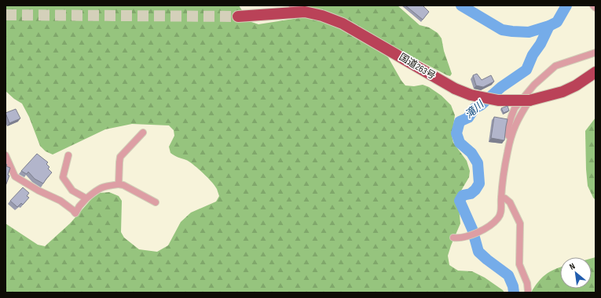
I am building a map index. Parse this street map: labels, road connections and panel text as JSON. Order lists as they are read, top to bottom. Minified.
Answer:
{"streets":{"highway":["国道263号"]},"water":["滝川"],"north":"top left"}
